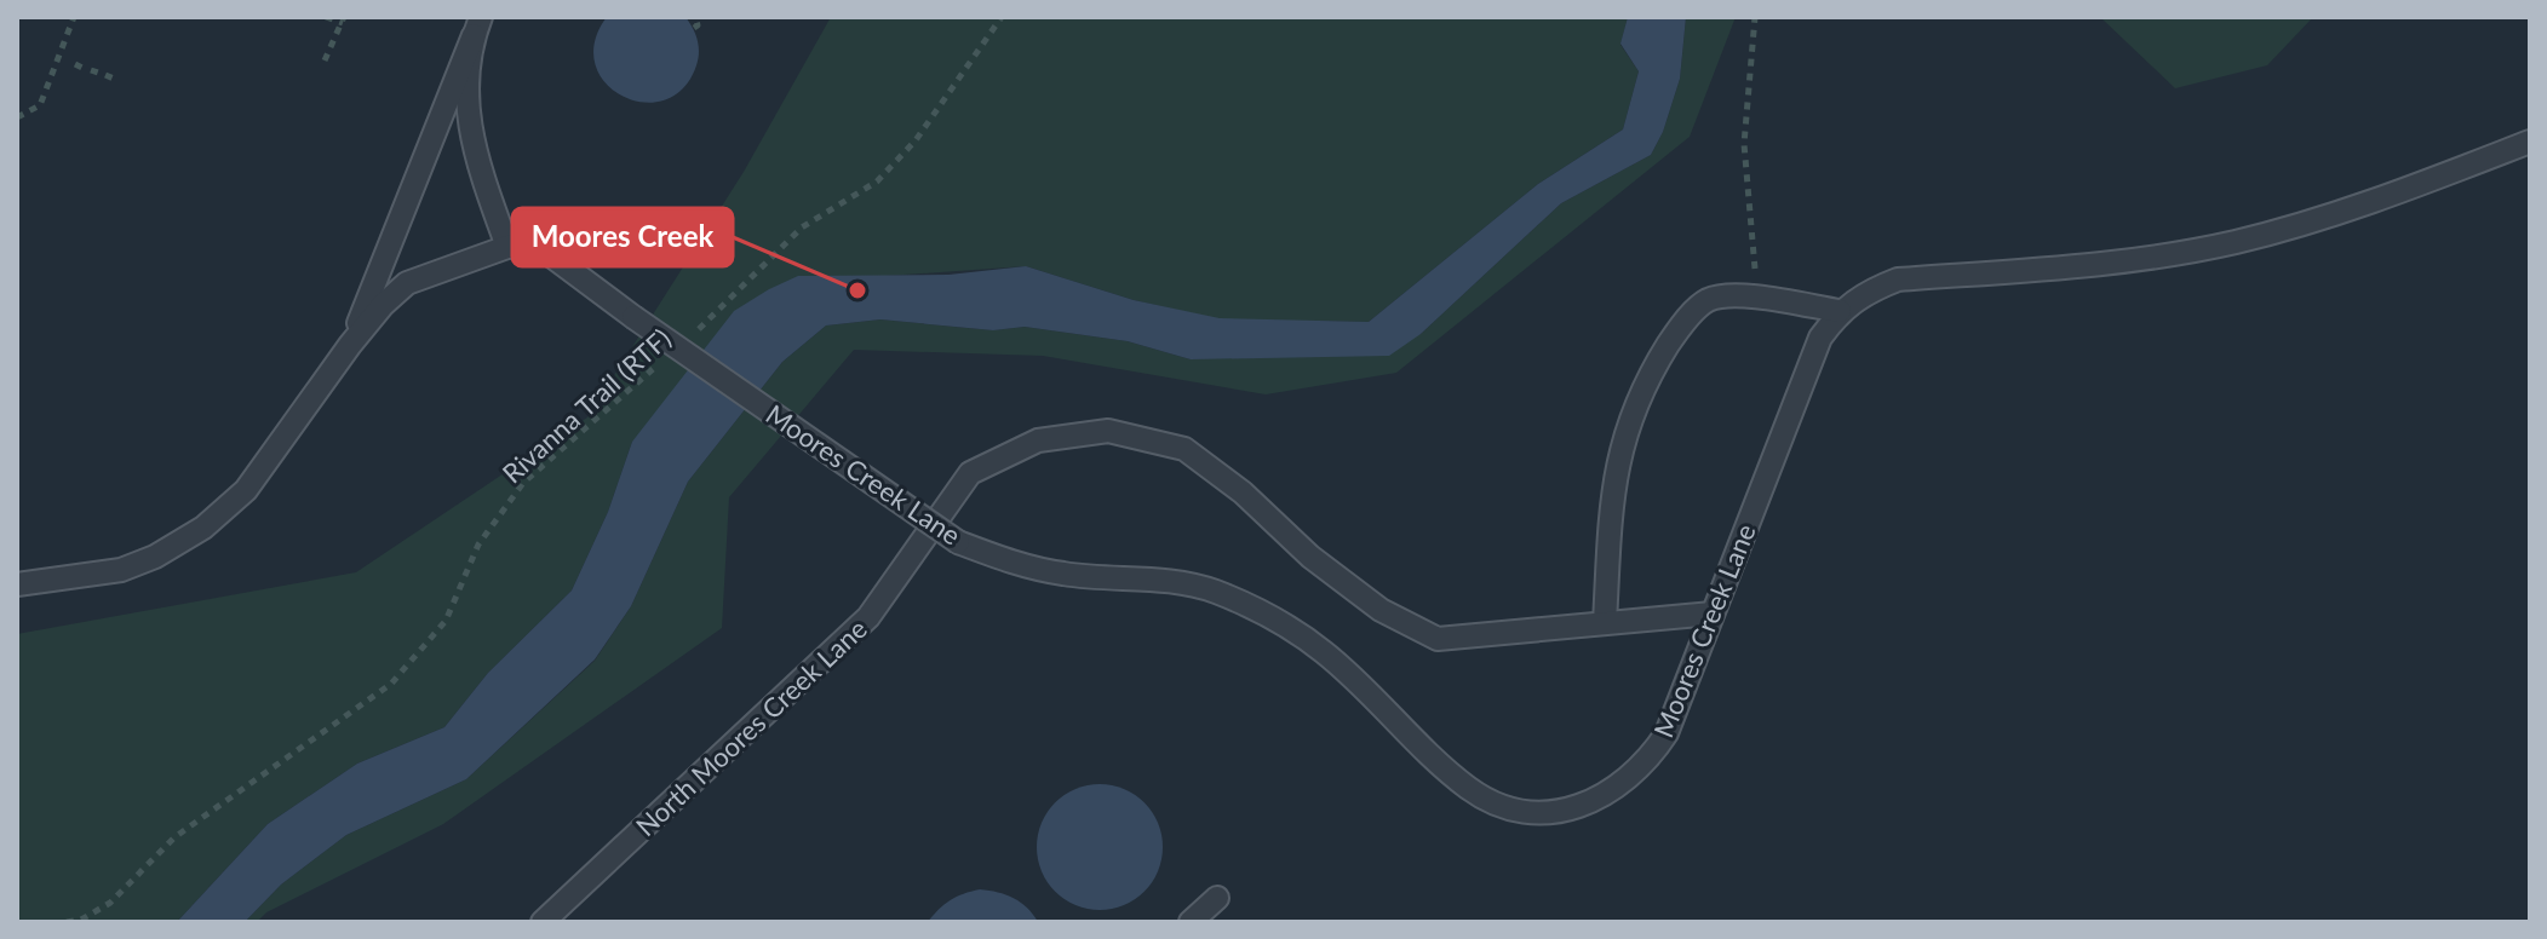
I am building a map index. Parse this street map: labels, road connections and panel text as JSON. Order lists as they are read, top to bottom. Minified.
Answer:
{"streets":{"lane":["Moores Creek Lane","North Moores Creek Lane"],"path":["Rivanna Trail (RTF)"]},"crossings":[["Moores Creek Lane","North Moores Creek Lane"]],"places":["Moores Creek"]}
